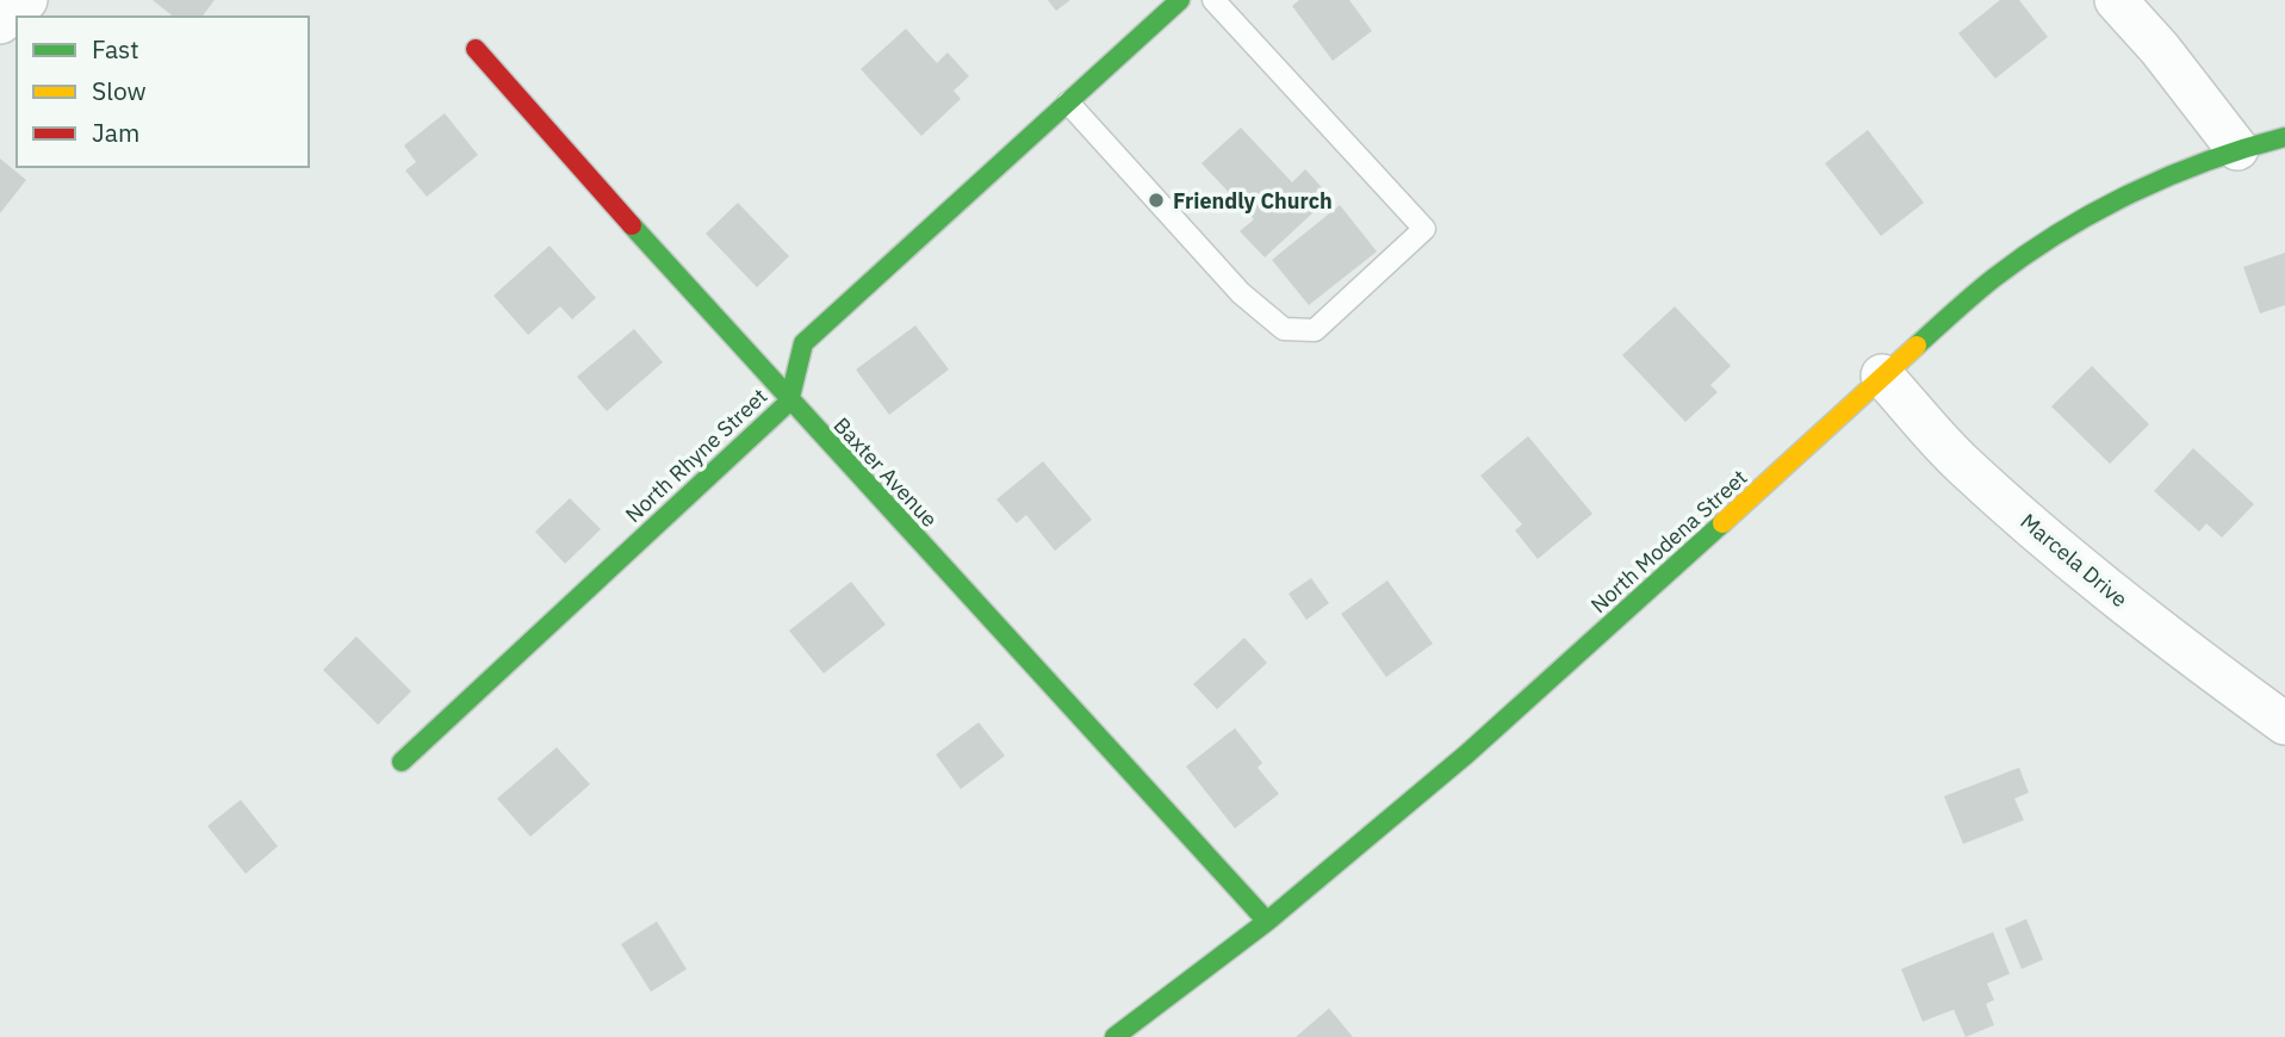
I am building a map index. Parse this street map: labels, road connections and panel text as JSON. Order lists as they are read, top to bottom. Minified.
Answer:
{"streets":{"street":["North Rhyne Street","Baxter Avenue","North Modena Street","Marcela Drive"]},"crossings":[["North Rhyne Street","Baxter Avenue"],["Baxter Avenue","North Modena Street"],["North Modena Street","Marcela Drive"]],"places":["Friendly Church"],"legend":["Fast","Slow","Jam"]}
